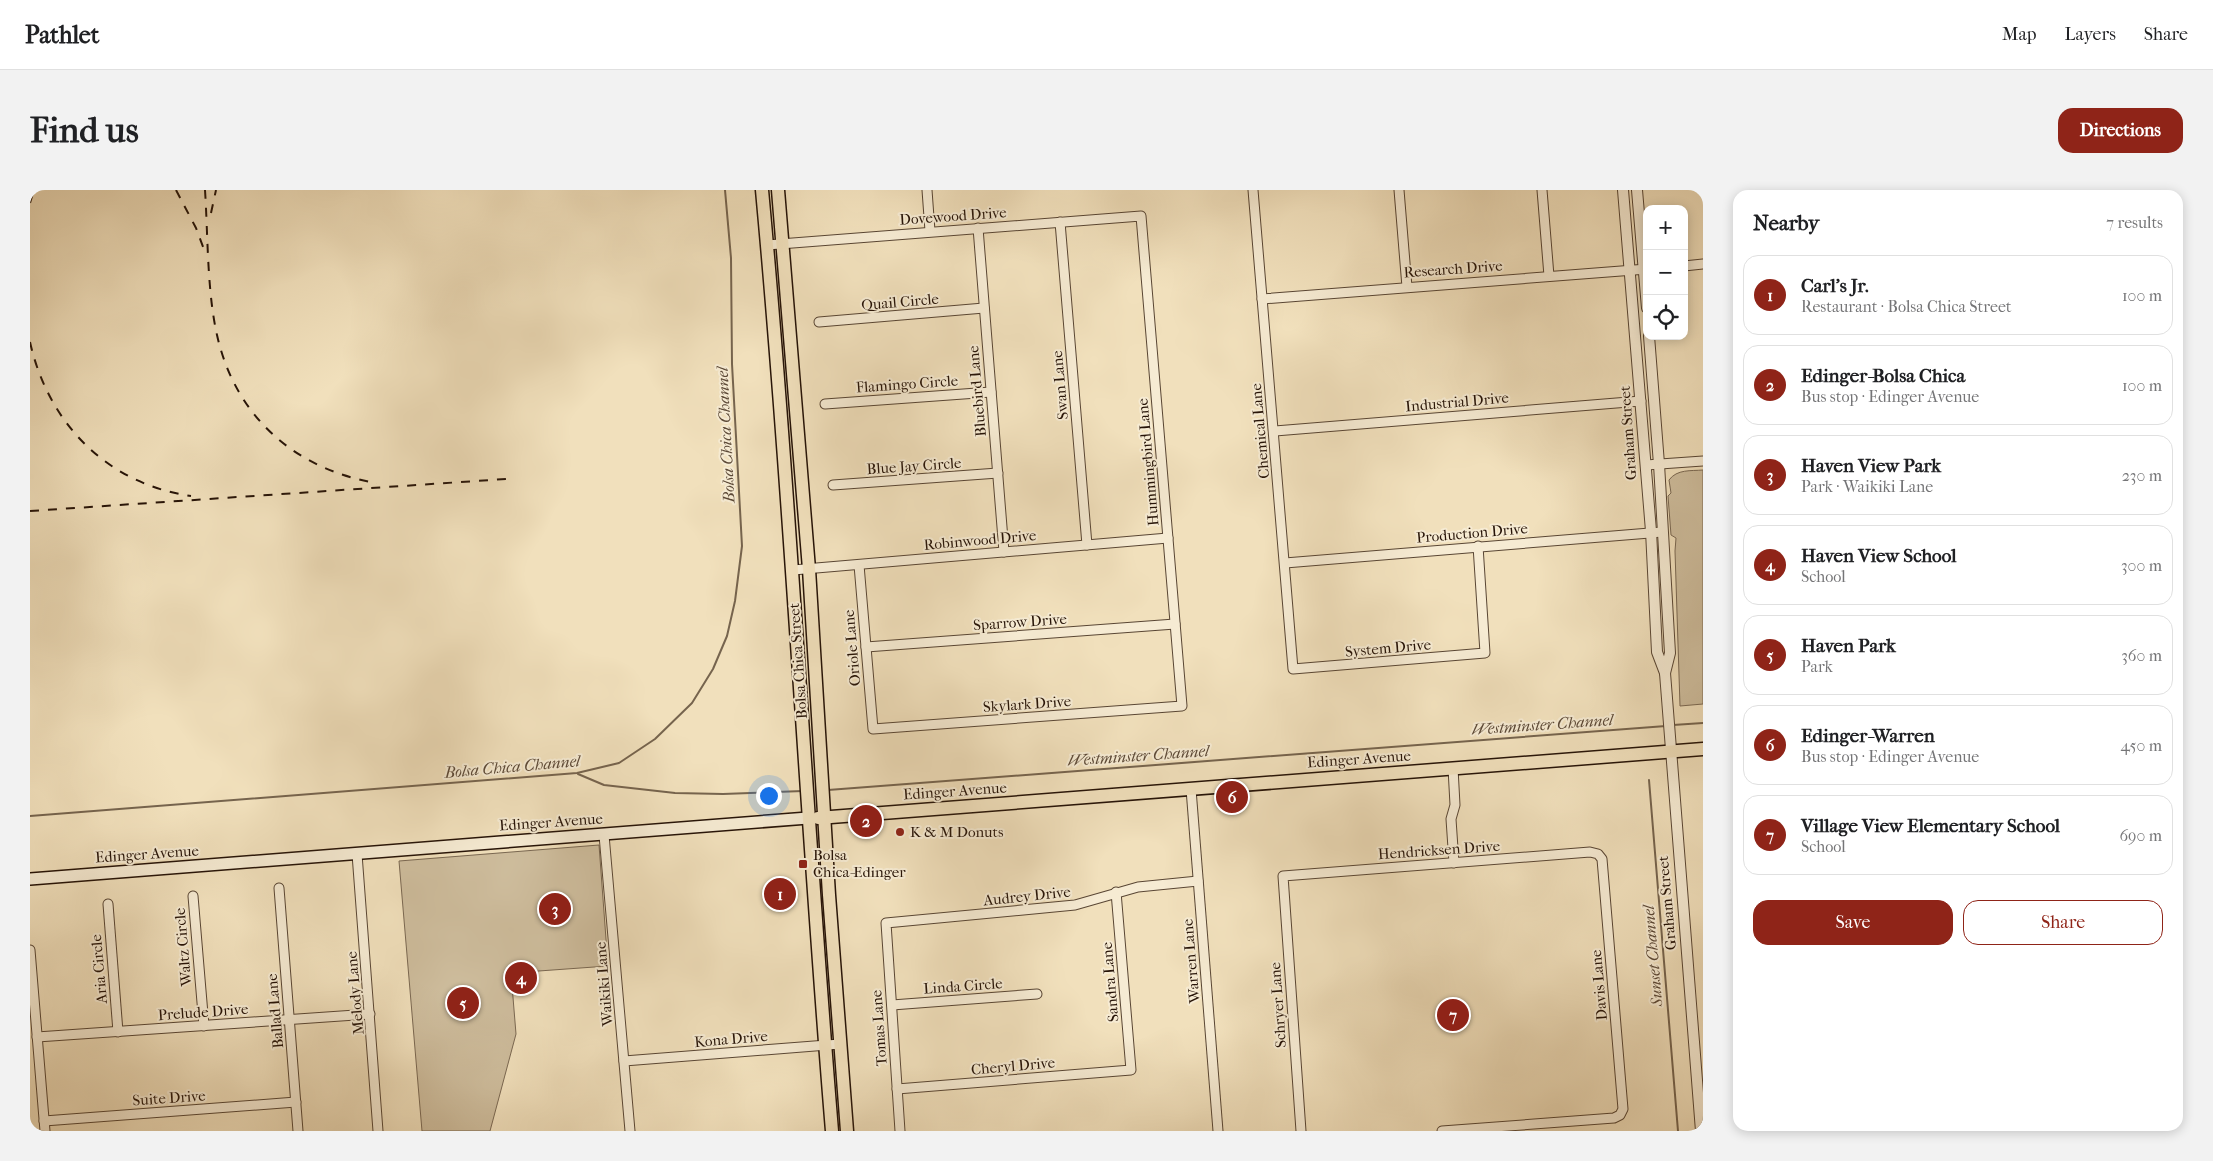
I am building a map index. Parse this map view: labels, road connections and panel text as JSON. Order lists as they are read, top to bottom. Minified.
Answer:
{"streets":{"main road":["Bolsa Chica Street","Edinger Avenue"],"street":["Dovewood Drive","Research Drive","Quail Circle","Flamingo Circle","Swan Lane","Bluebird Lane","Industrial Drive","Chemical Lane","Graham Street","Hummingbird Lane","Blue Jay Circle","Production Drive","Robinwood Drive","Sparrow Drive","Oriole Lane","System Drive","Skylark Drive","Hendricksen Drive","Audrey Drive","Waltz Circle","Warren Lane","Aria Circle","Sandra Lane","Waikiki Lane","Davis Lane","Linda Circle","Melody Lane","Schryer Lane","Ballad Lane","Prelude Drive","Tomas Lane","Kona Drive","Cheryl Drive","Suite Drive"]},"crossings":[["Dovewood Drive","Swan Lane"],["Dovewood Drive","Bluebird Lane"],["Dovewood Drive","Hummingbird Lane"],["Dovewood Drive","Bolsa Chica Street"],["Research Drive","Chemical Lane"],["Research Drive","Graham Street"],["Quail Circle","Bluebird Lane"],["Flamingo Circle","Bluebird Lane"],["Swan Lane","Robinwood Drive"],["Bluebird Lane","Blue Jay Circle"],["Bluebird Lane","Robinwood Drive"],["Industrial Drive","Chemical Lane"],["Industrial Drive","Graham Street"],["Chemical Lane","Production Drive"],["Chemical Lane","System Drive"],["Graham Street","Production Drive"],["Graham Street","Edinger Avenue"],["Hummingbird Lane","Robinwood Drive"],["Hummingbird Lane","Sparrow Drive"],["Hummingbird Lane","Skylark Drive"],["Production Drive","System Drive"],["Robinwood Drive","Oriole Lane"],["Robinwood Drive","Bolsa Chica Street"],["Sparrow Drive","Oriole Lane"],["Oriole Lane","Skylark Drive"],["Bolsa Chica Street","Edinger Avenue"],["Bolsa Chica Street","Kona Drive"],["Edinger Avenue","Warren Lane"],["Edinger Avenue","Waikiki Lane"],["Edinger Avenue","Melody Lane"],["Hendricksen Drive","Davis Lane"],["Hendricksen Drive","Schryer Lane"],["Audrey Drive","Warren Lane"],["Audrey Drive","Sandra Lane"],["Audrey Drive","Tomas Lane"],["Waltz Circle","Prelude Drive"],["Aria Circle","Prelude Drive"],["Sandra Lane","Cheryl Drive"],["Waikiki Lane","Kona Drive"],["Linda Circle","Tomas Lane"],["Melody Lane","Prelude Drive"],["Ballad Lane","Prelude Drive"],["Ballad Lane","Suite Drive"],["Tomas Lane","Cheryl Drive"]],"water":["Bolsa Chica Channel","Westminster Channel","Sunset Channel"],"places":{"other":["K & M Donuts"],"transit":["Bolsa Chica-Edinger"]},"page":{"header":"Pathlet","nav":["Map","Layers","Share"],"buttons":["Directions",["Save","Share"]],"title":"Find us","heading":["Nearby","7 results"],"map_buttons":["+","−"],"list":[{"mark":"1","name":"Carl's Jr.","note":"Restaurant · Bolsa Chica Street","value":"100 m"},{"mark":"2","name":"Edinger-Bolsa Chica","note":"Bus stop · Edinger Avenue","value":"100 m"},{"mark":"3","name":"Haven View Park","note":"Park · Waikiki Lane","value":"230 m"},{"mark":"4","name":"Haven View School","note":"School","value":"300 m"},{"mark":"5","name":"Haven Park","note":"Park","value":"360 m"},{"mark":"6","name":"Edinger-Warren","note":"Bus stop · Edinger Avenue","value":"450 m"},{"mark":"7","name":"Village View Elementary School","note":"School","value":"690 m"}],"pins":["6","2","1","3","4","5","7"]}}
